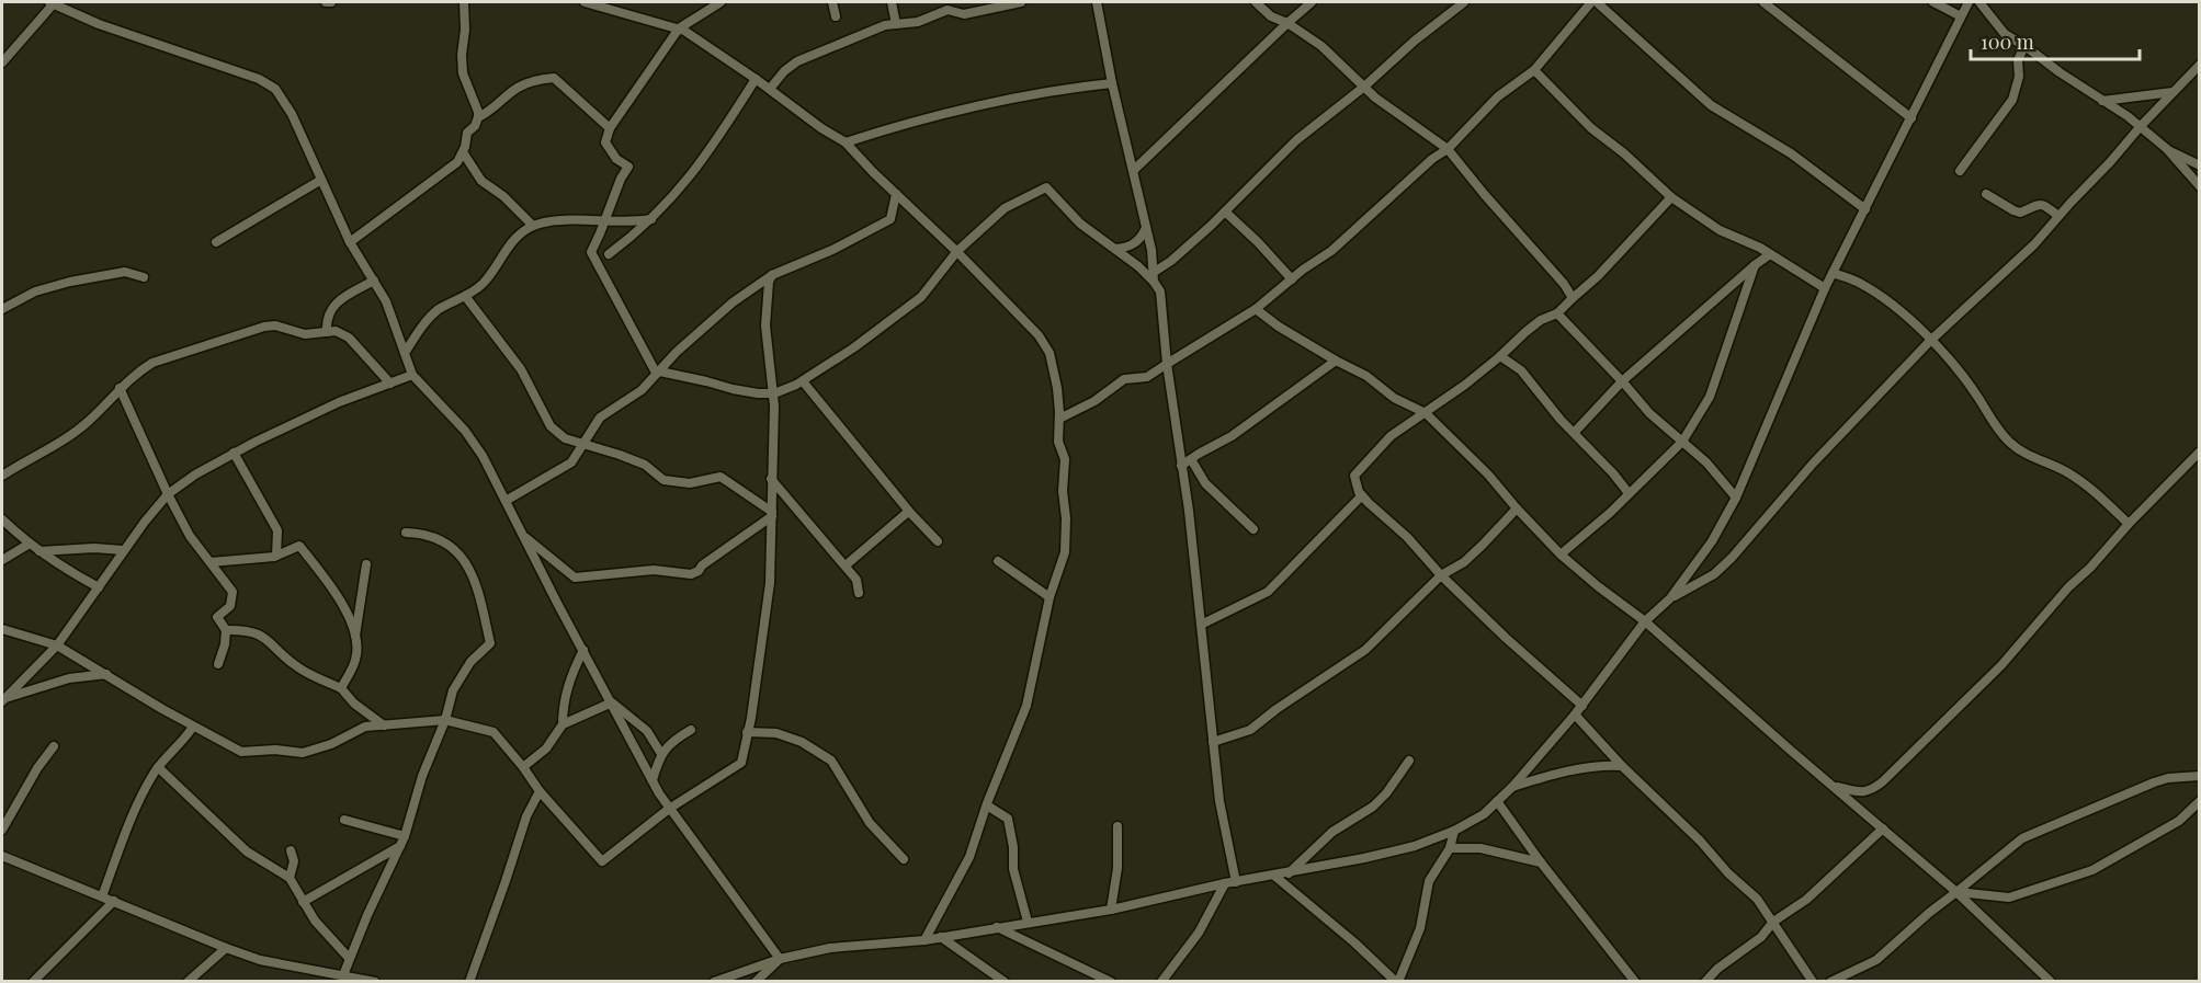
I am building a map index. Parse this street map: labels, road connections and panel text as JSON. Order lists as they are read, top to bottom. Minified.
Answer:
{"scale_bar":"100 m"}
